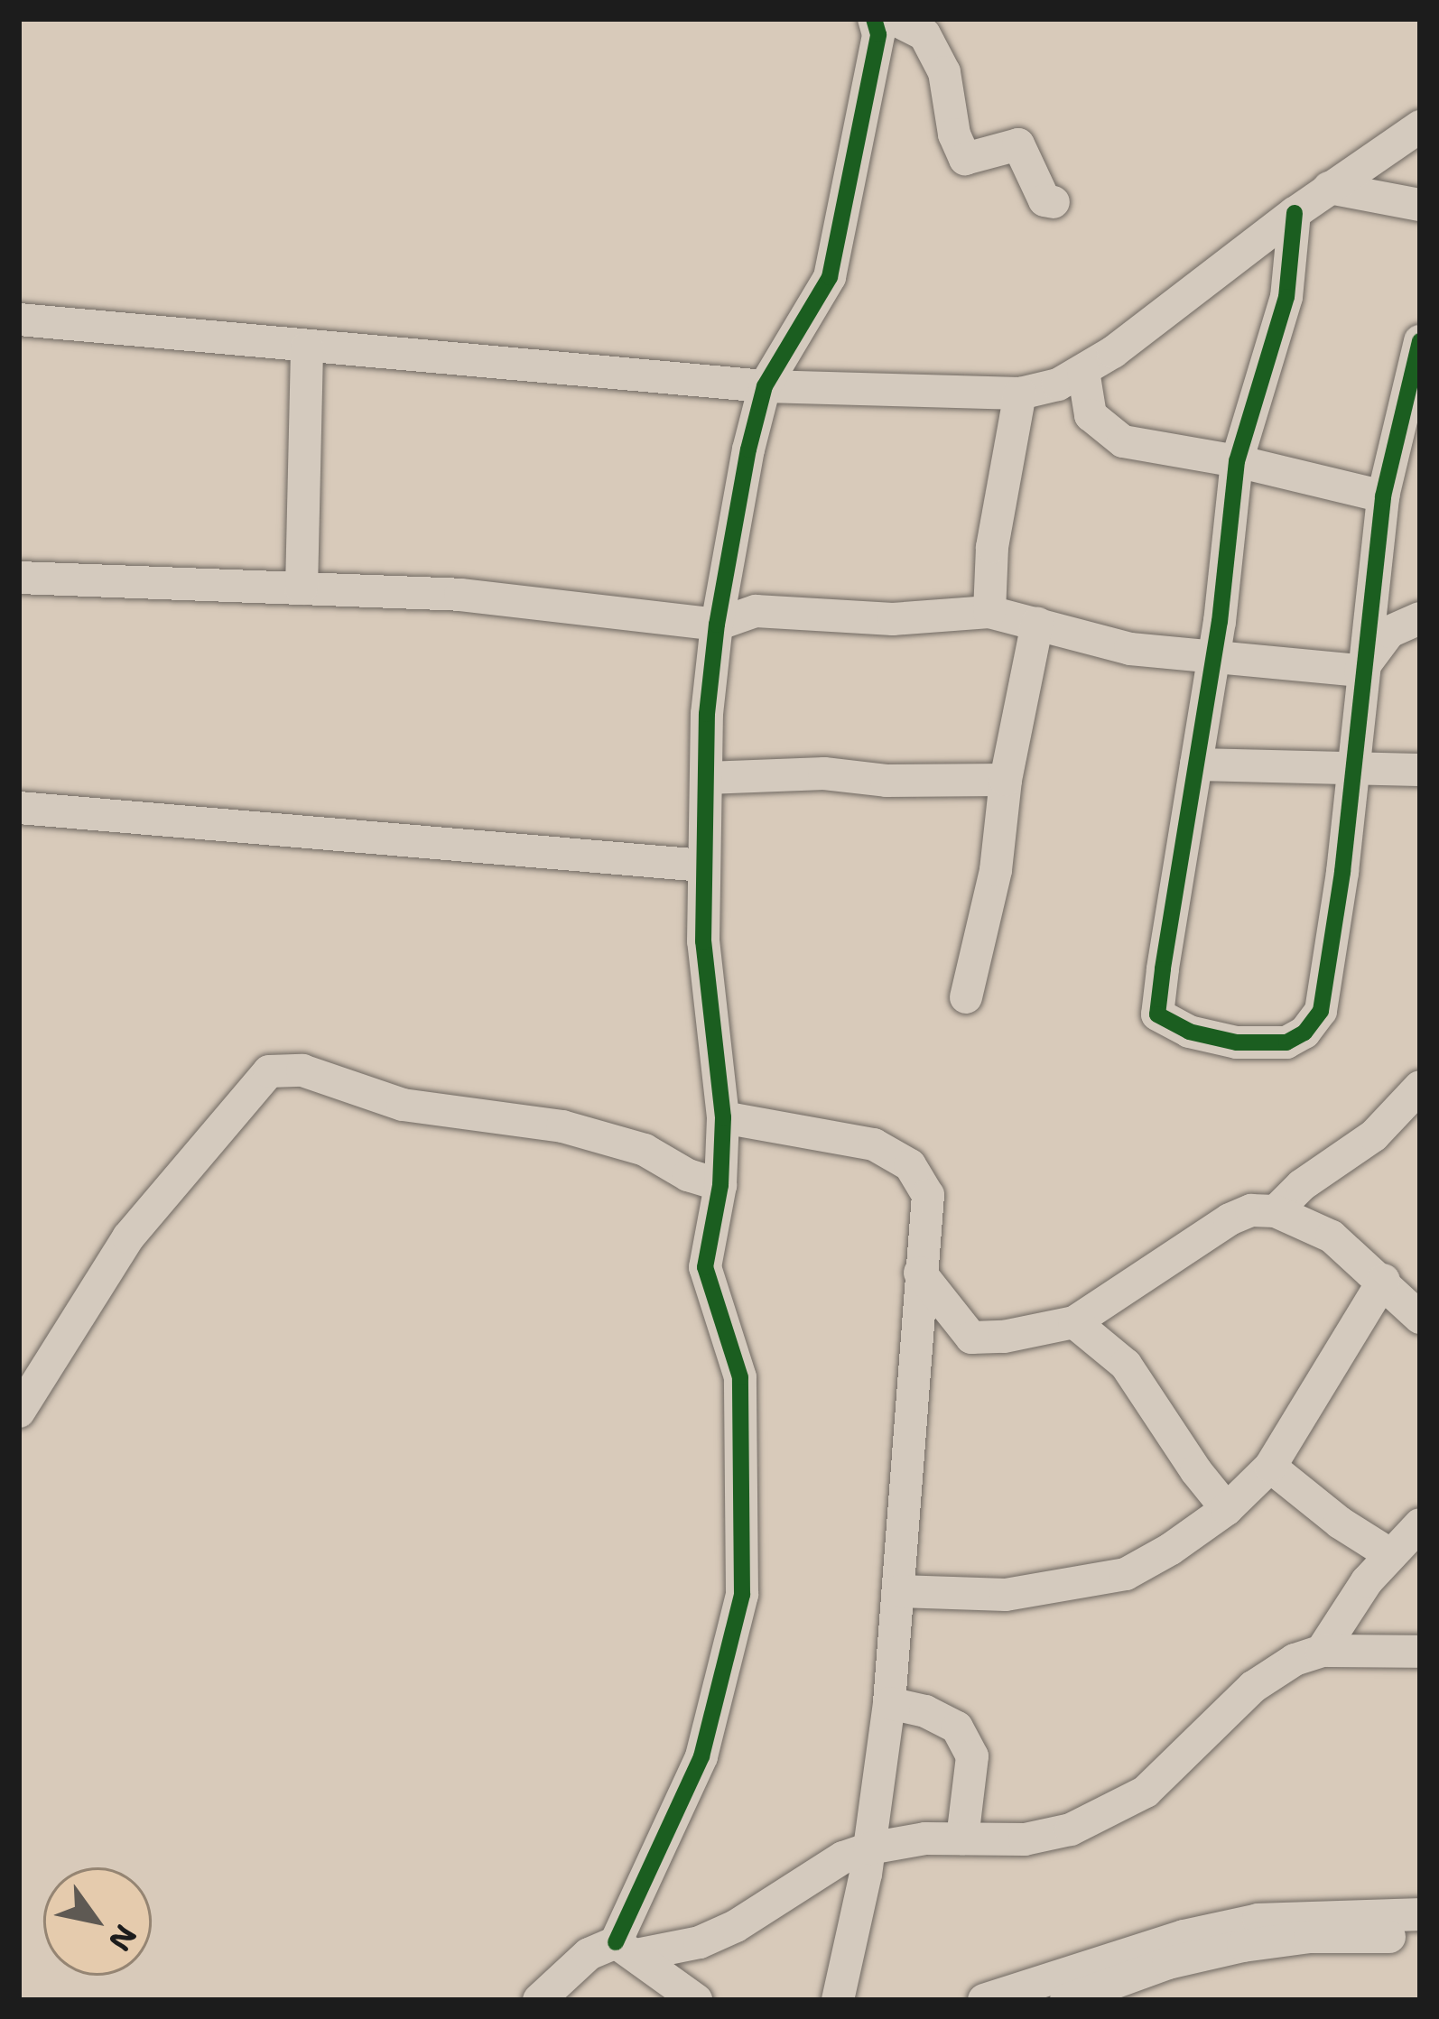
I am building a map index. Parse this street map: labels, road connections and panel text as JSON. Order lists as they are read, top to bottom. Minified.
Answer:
{"north":"bottom right"}
